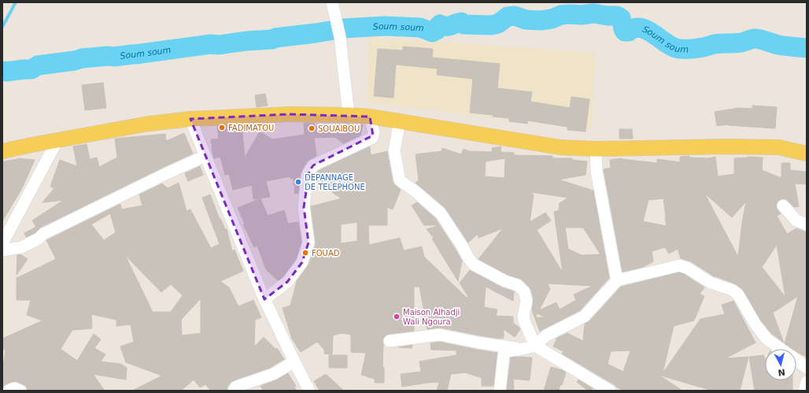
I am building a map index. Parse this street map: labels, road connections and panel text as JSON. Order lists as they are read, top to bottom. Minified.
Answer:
{"water":["Soum soum"],"places":["FADIMATOU","SOUAIBOU","DEPANNAGE DE TELEPHONE","FOUAD","Maison Alhadji Wali Ngoura"],"north":"bottom"}
